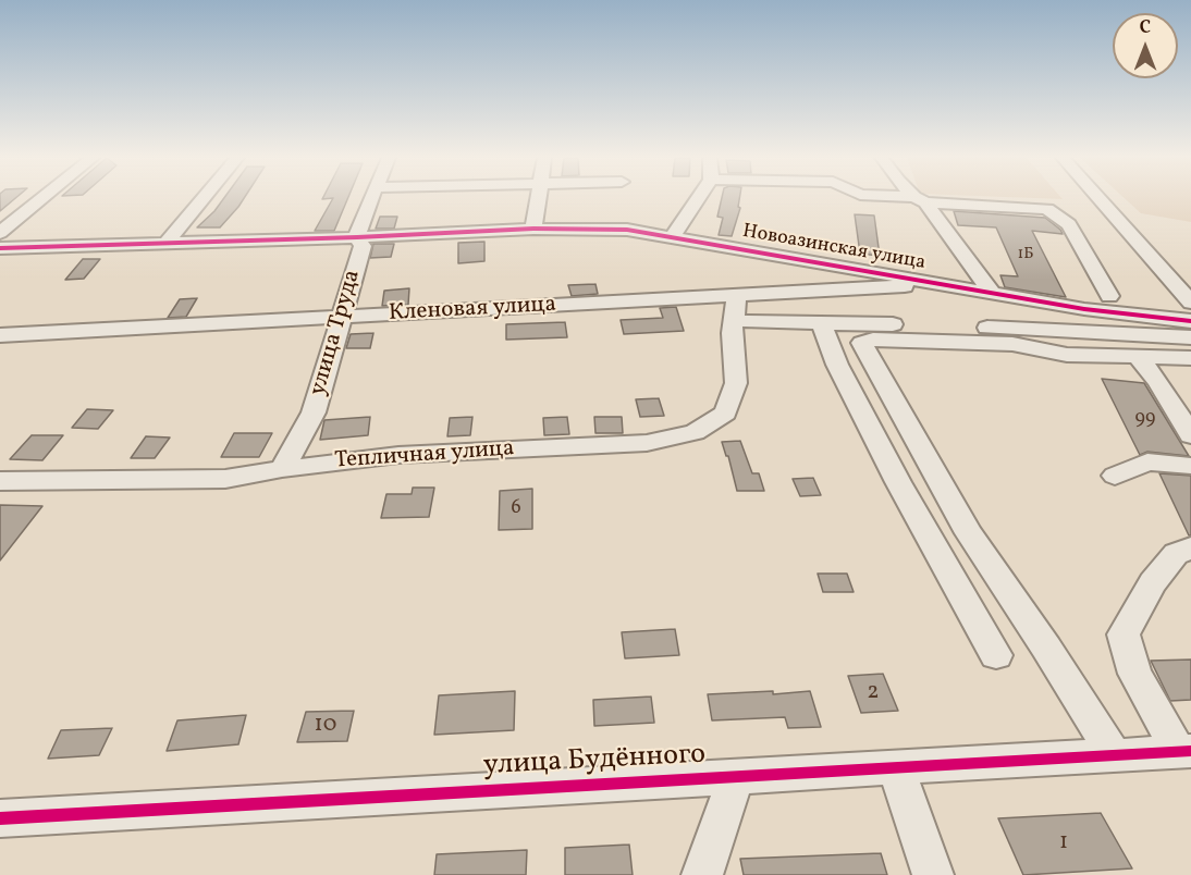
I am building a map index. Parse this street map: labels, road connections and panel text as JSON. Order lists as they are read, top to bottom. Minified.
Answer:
{"streets":{"street":["Новоазинская улица","Кленовая улица","улица Труда","Тепличная улица","улица Будённого"]},"crossings":[["Новоазинская улица","Кленовая улица"],["Новоазинская улица","улица Труда"],["Кленовая улица","улица Труда"],["Кленовая улица","Тепличная улица"],["улица Труда","Тепличная улица"]],"house_numbers":["1Б","99","6","2","10","1"],"north":"top"}
